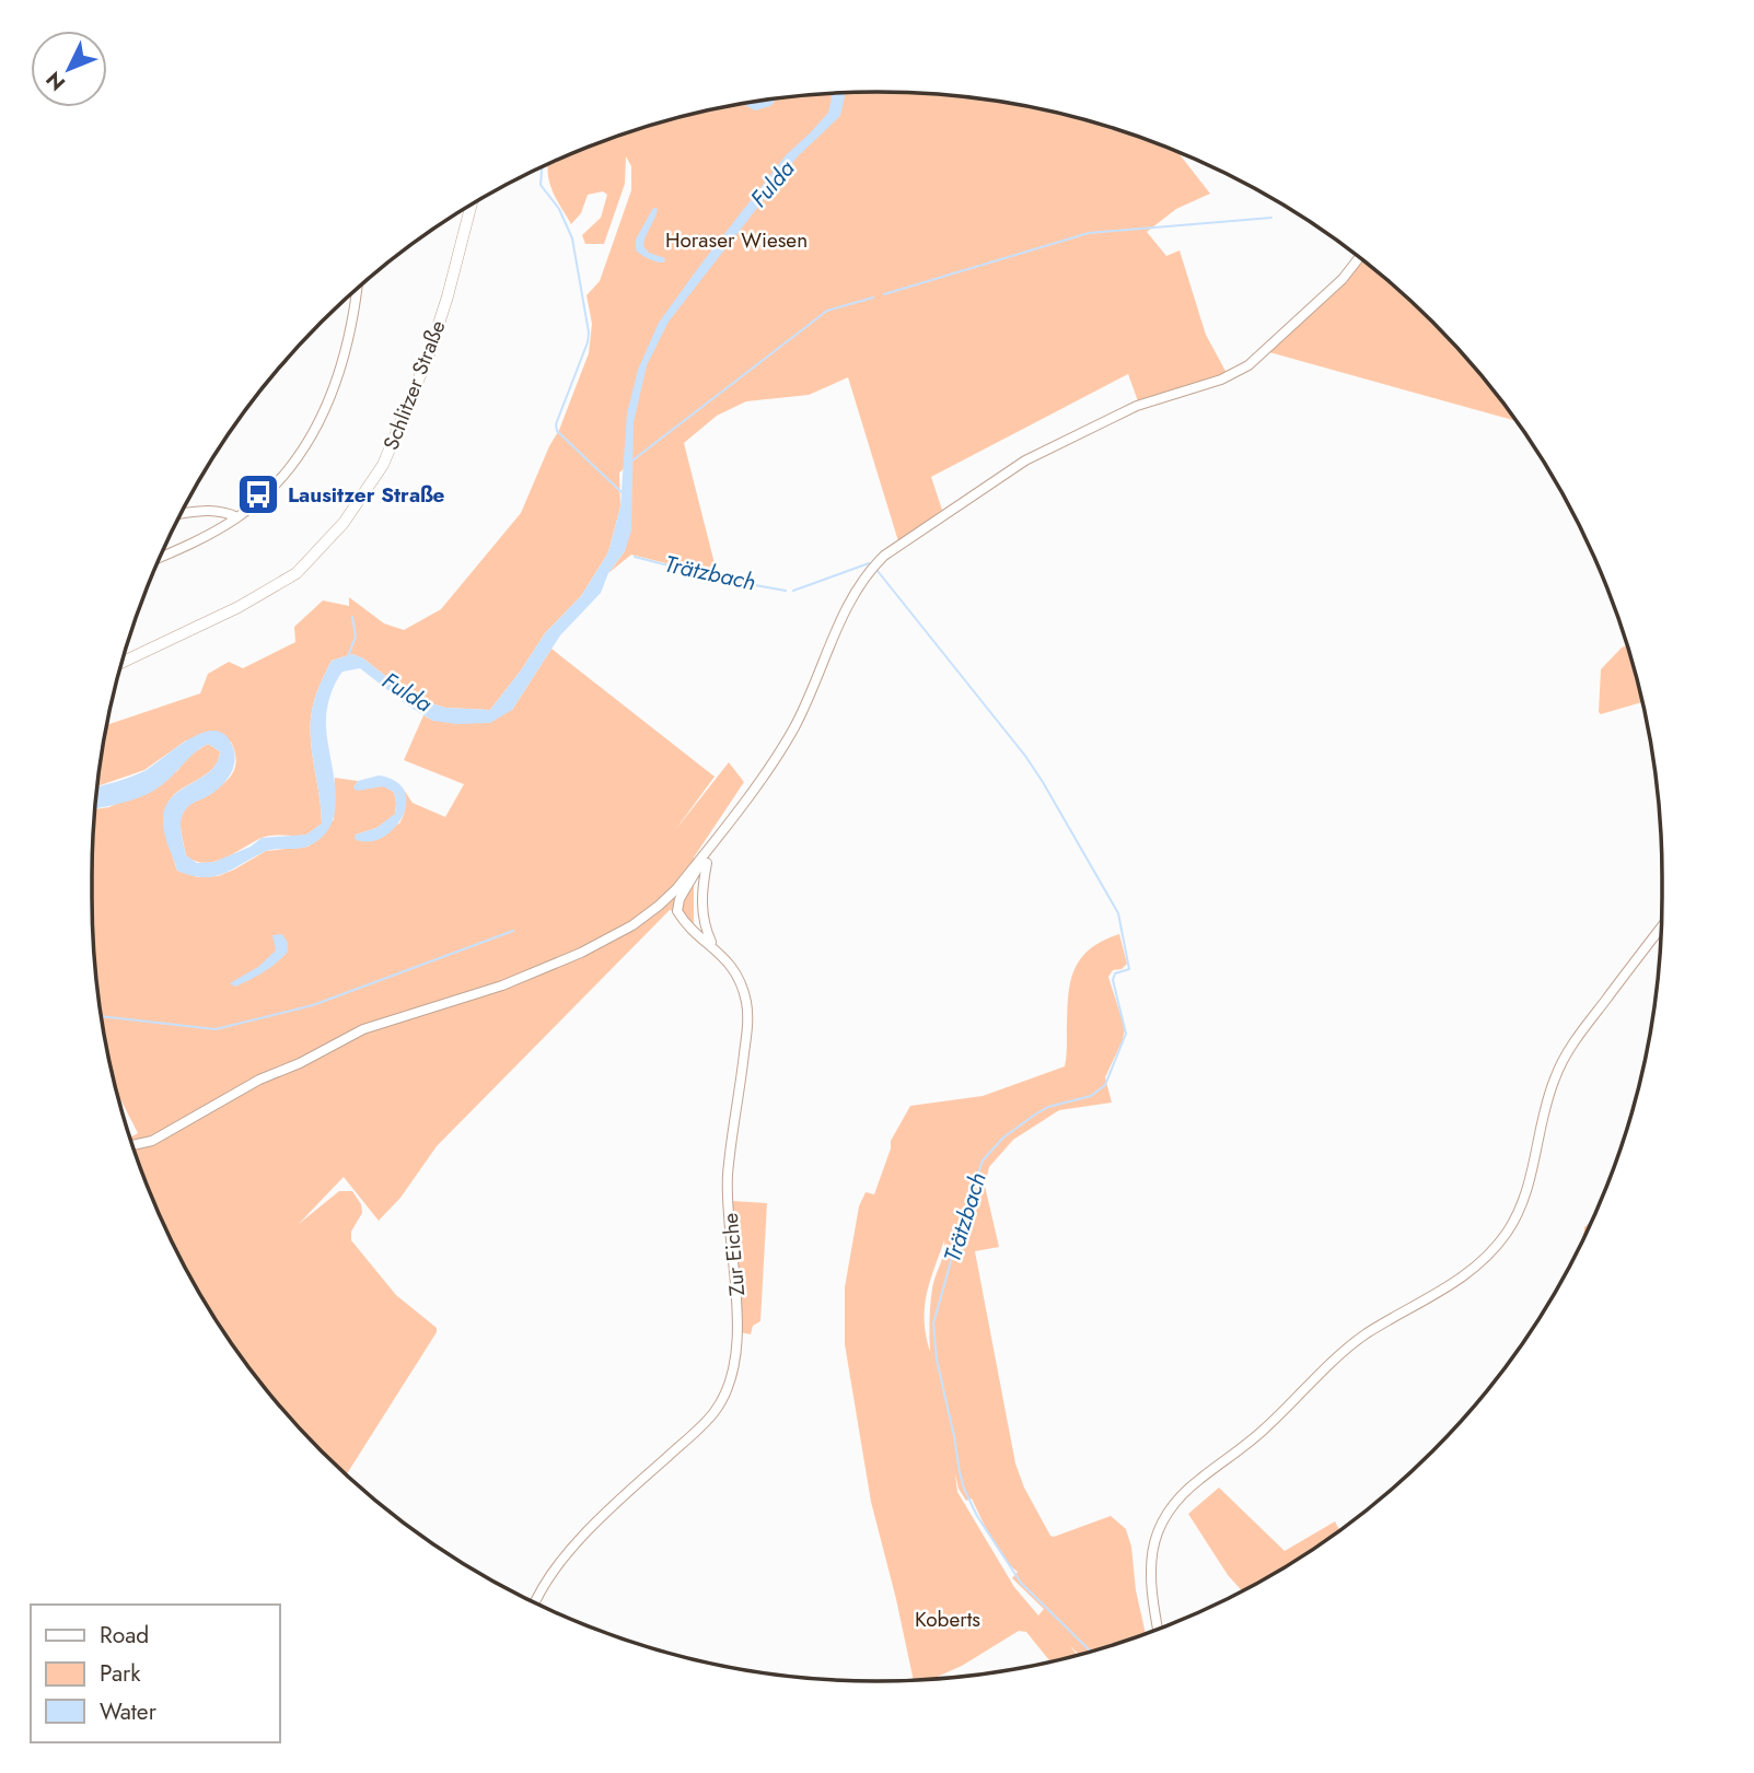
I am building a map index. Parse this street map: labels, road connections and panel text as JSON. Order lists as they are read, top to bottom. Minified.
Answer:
{"streets":{"main road":["Schlitzer Straße"],"street":["Zur Eiche"]},"water":["Fulda","Trätzbach"],"parks":["Horaser Wiesen","Koberts"],"places":{"bus stop":["Lausitzer Straße"]},"legend":["Road","Park","Water"],"north":"bottom left"}
